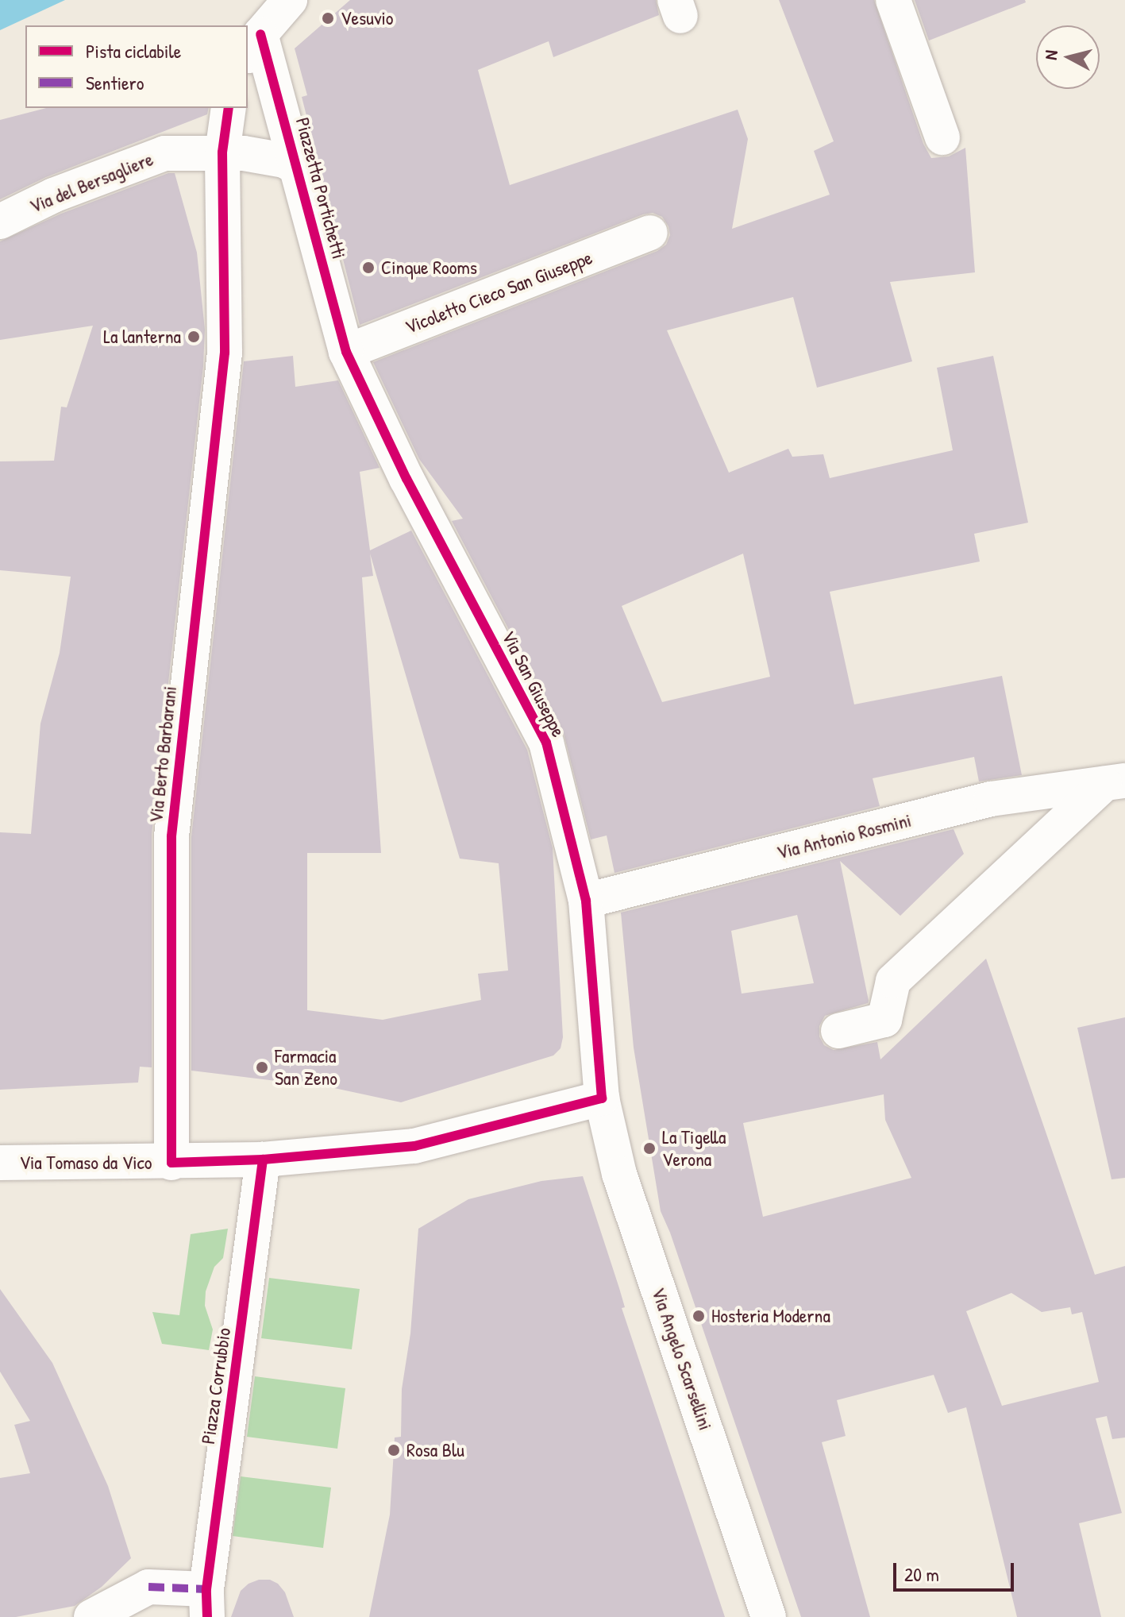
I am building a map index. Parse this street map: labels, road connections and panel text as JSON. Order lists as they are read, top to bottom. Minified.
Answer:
{"streets":{"street":["Via del Bersagliere","Piazzetta Portichetti","Vicoletto Cieco San Giuseppe","Via San Giuseppe","Via Berto Barbarani","Via Antonio Rosmini","Via Tomaso da Vico","Via Angelo Scarsellini","Piazza Corrubbio"]},"crossings":[["Via del Bersagliere","Piazzetta Portichetti"],["Via del Bersagliere","Via Berto Barbarani"],["Piazzetta Portichetti","Vicoletto Cieco San Giuseppe"],["Piazzetta Portichetti","Via San Giuseppe"],["Piazzetta Portichetti","Via Berto Barbarani"],["Vicoletto Cieco San Giuseppe","Via San Giuseppe"],["Via San Giuseppe","Via Antonio Rosmini"],["Via San Giuseppe","Via Angelo Scarsellini"],["Via Berto Barbarani","Via Tomaso da Vico"]],"places":["Vesuvio","Cinque Rooms","La lanterna","Farmacia San Zeno","La Tigella Verona","Hosteria Moderna","Rosa Blu"],"legend":["Pista ciclabile","Sentiero"],"scale_bar":"20 m","north":"left"}
